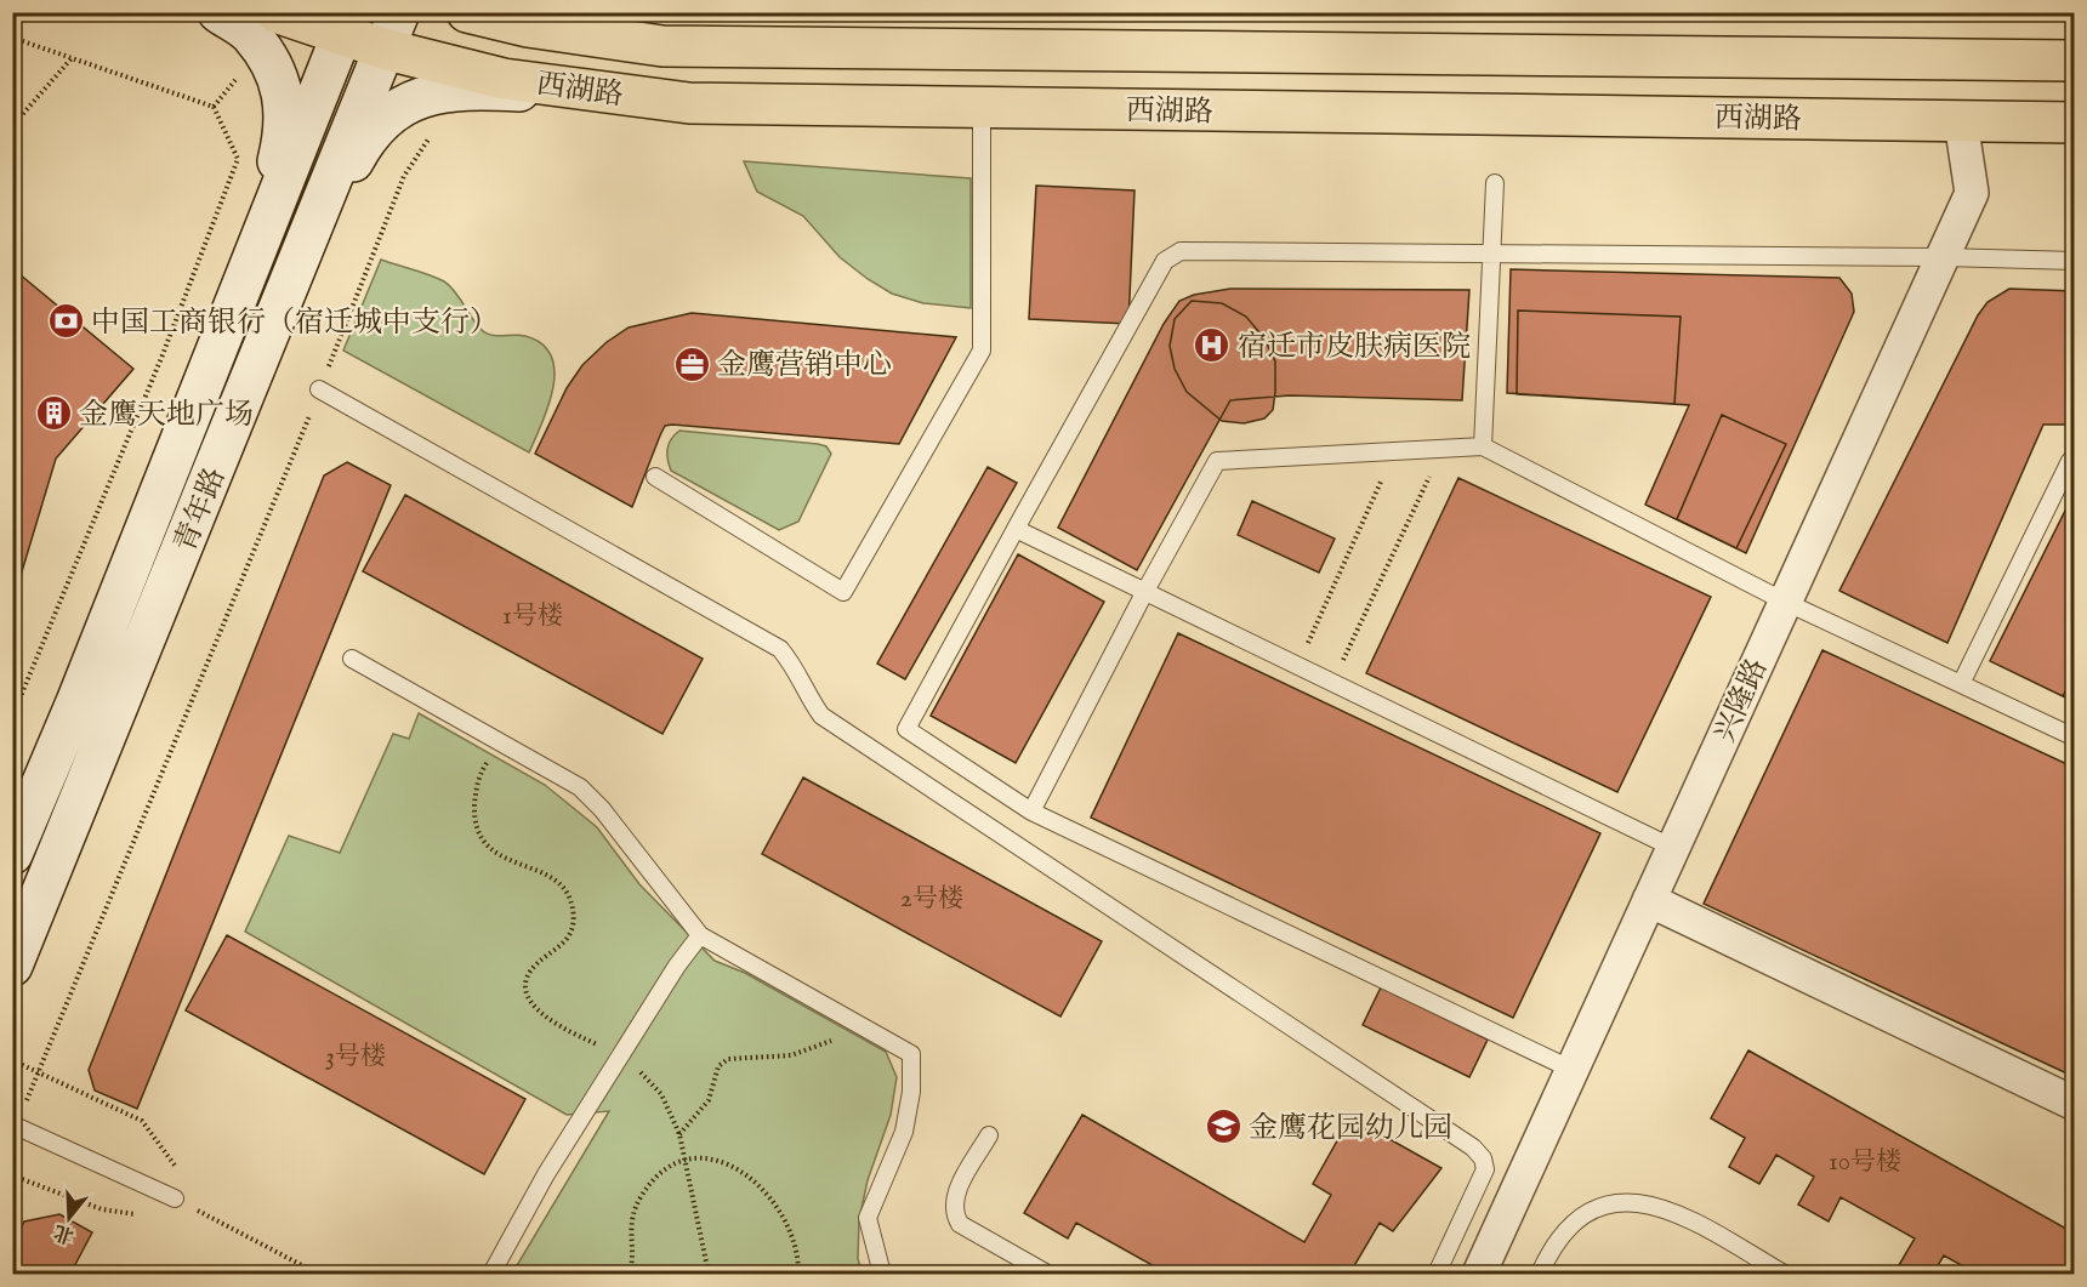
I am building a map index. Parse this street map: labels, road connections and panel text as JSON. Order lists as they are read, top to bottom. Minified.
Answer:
{"streets":{"main road":["西湖路"],"street":["青年路","兴隆路"]},"crossings":[["西湖路","青年路"],["西湖路","兴隆路"]],"places":{"bank":["中国工商银行（宿迁城中支行）"],"hospital":["宿迁市皮肤病医院"],"office":["金鹰营销中心"],"building":["金鹰天地广场"],"school or university":["金鹰花园幼儿园"]},"house_numbers":["1号楼","2号楼","3号楼","10号楼"],"north":"bottom"}
